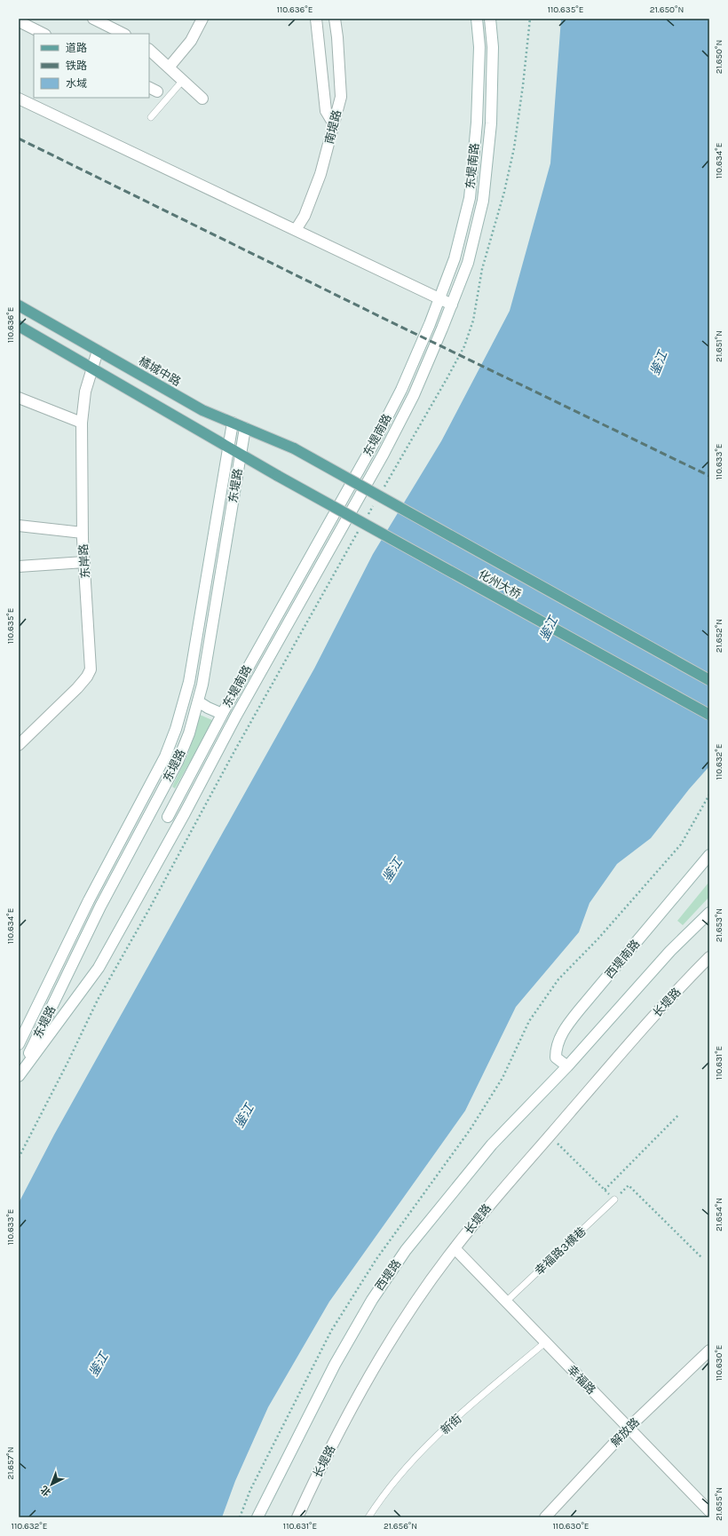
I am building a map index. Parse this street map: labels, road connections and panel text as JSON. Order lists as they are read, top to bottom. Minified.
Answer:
{"streets":{"main road":["南堤路","东堤南路","橘城中路","东堤路","东岸路","化州大桥","西堤南路","长堤路","西堤路","幸福路","解放路"],"lane":["幸福路3横巷","新街"]},"crossings":[["东堤南路","东堤路"],["橘城中路","东堤路"],["橘城中路","东岸路"],["橘城中路","化州大桥"],["东堤路","化州大桥"],["西堤南路","西堤路"],["长堤路","幸福路"],["幸福路3横巷","幸福路"],["幸福路","新街"],["幸福路","解放路"]],"water":["鉴江"],"legend":["道路","铁路","水域"],"north":"bottom left","coordinates":["110.636°E","110.635°E","21.650°N","110.634°E","21.651°N","110.633°E","21.652°N","110.632°E","21.653°N","110.631°E","21.654°N","110.630°E","21.657°N","21.655°N","21.656°N"]}
